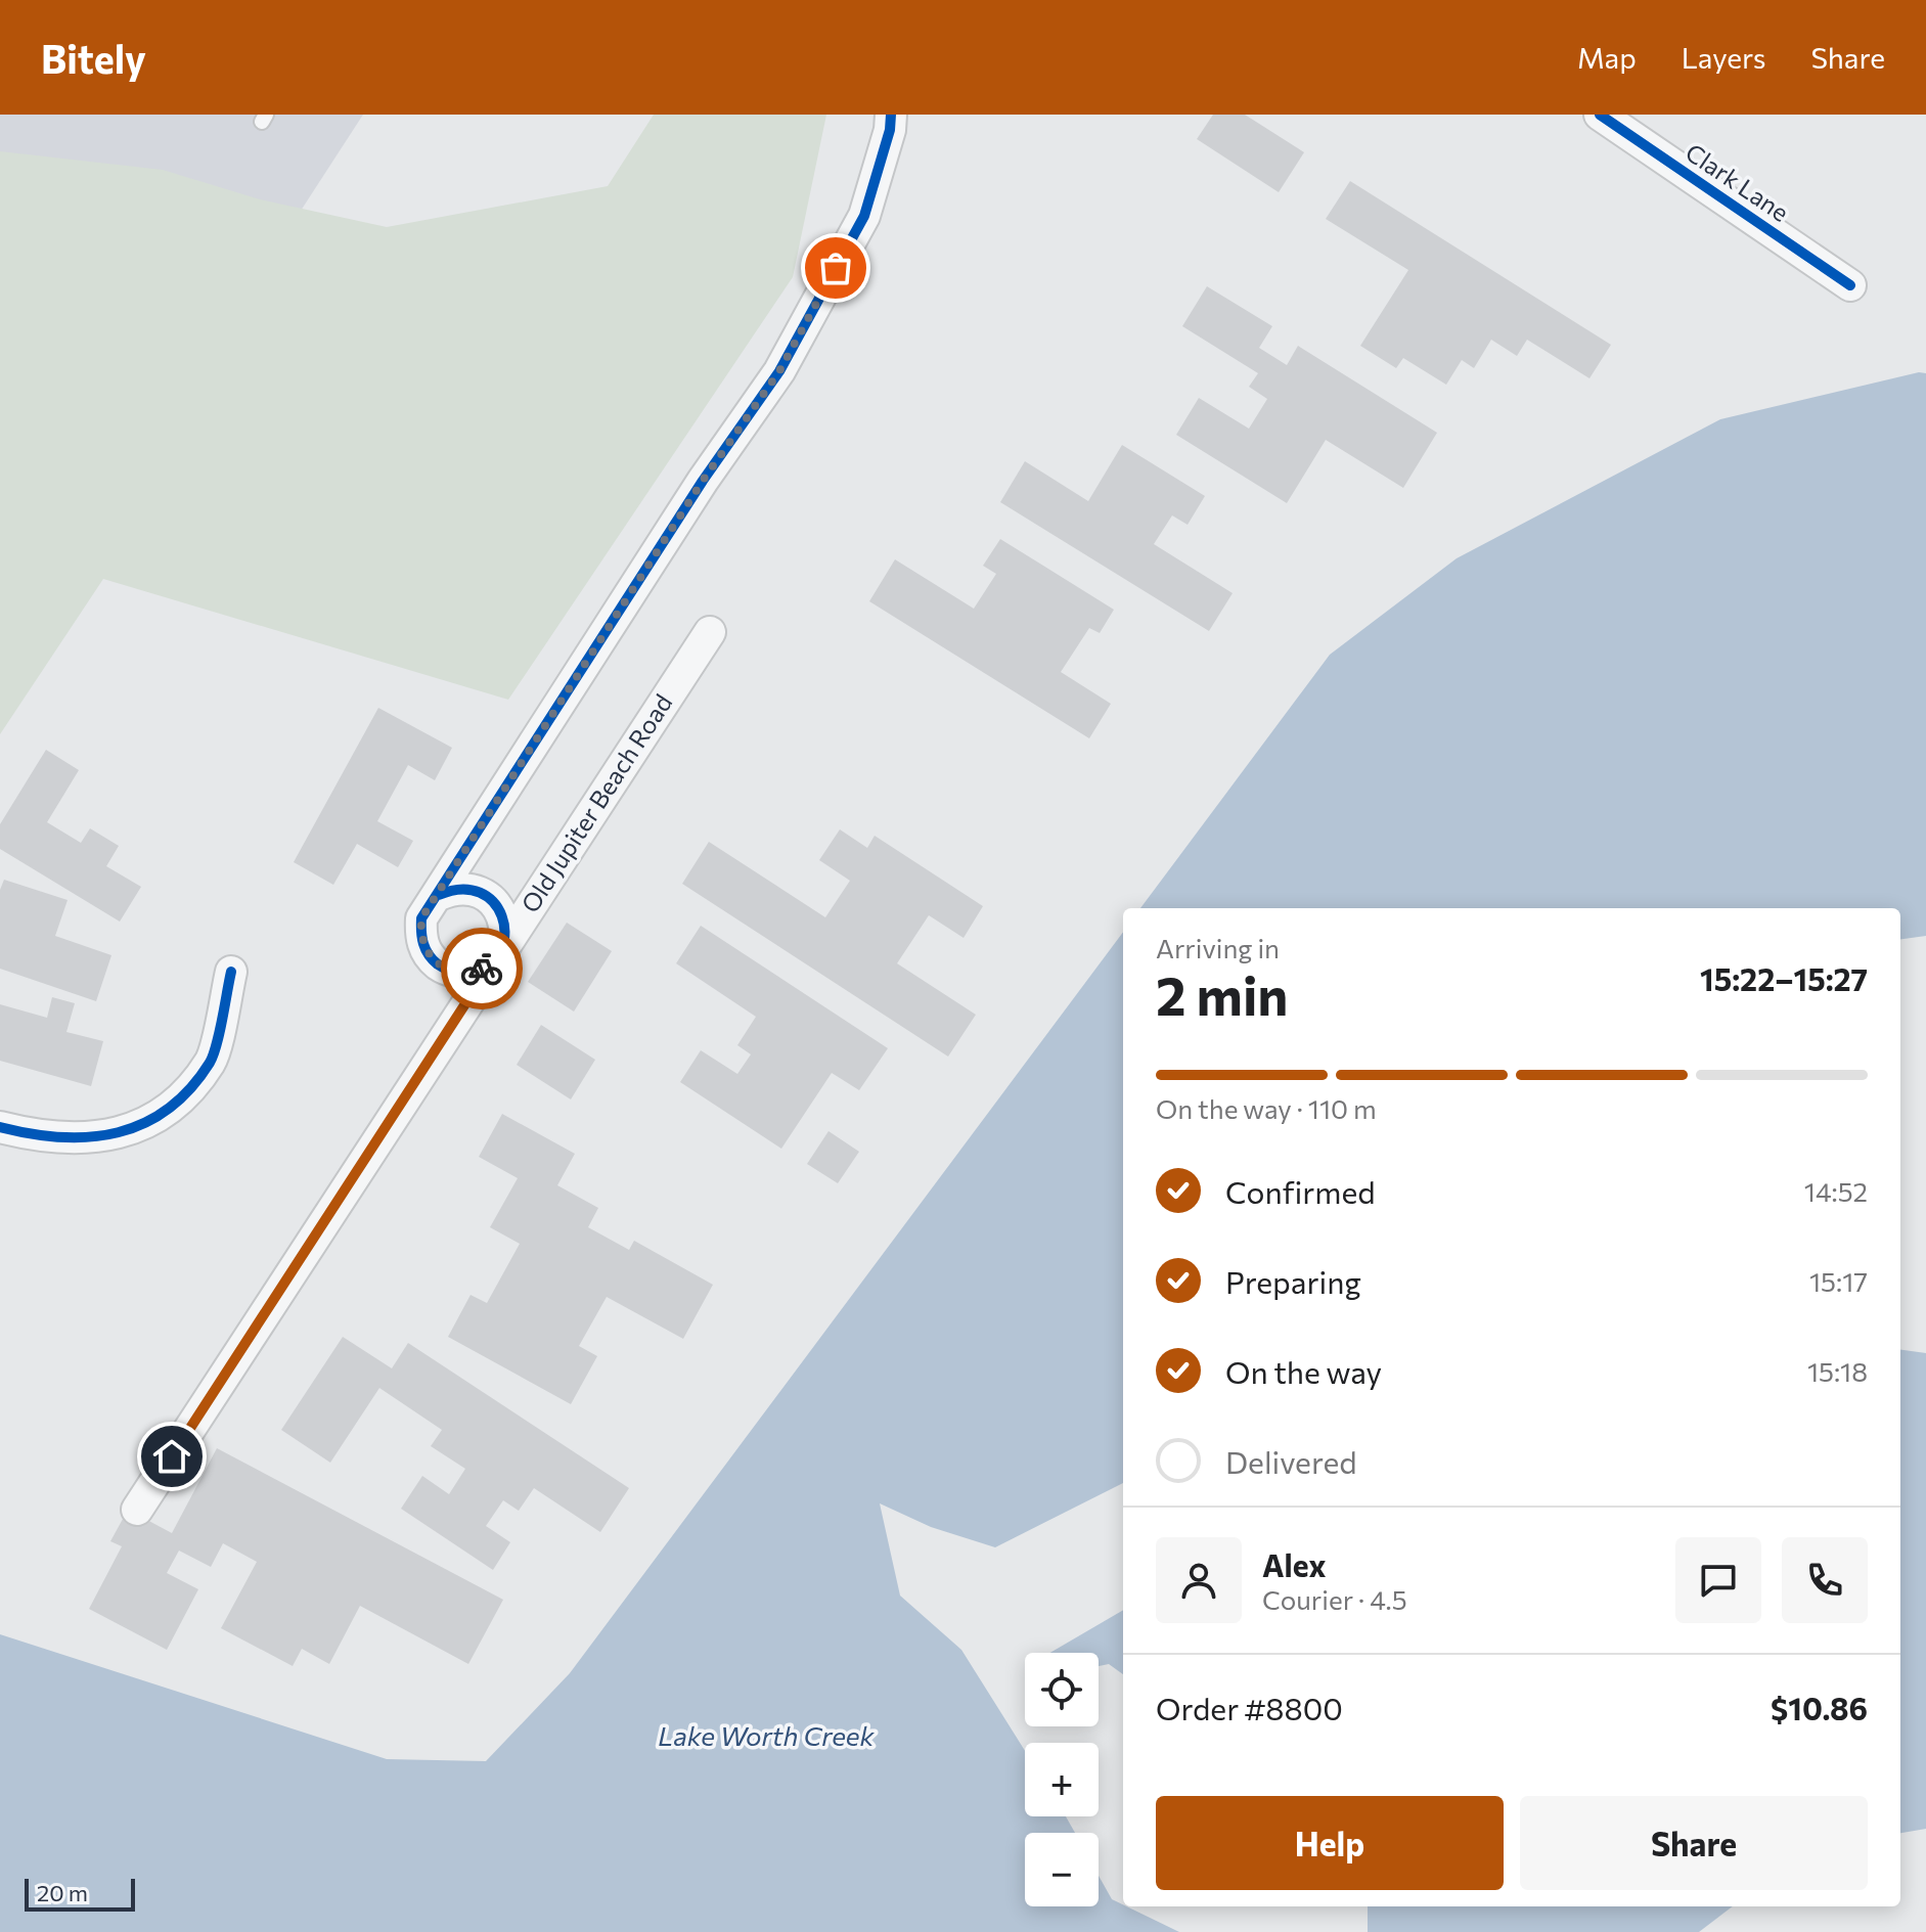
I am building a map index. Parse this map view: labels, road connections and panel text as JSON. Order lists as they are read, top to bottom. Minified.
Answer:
{"streets":{"street":["Clark Lane","Old Jupiter Beach Road"]},"water":["Lake Worth Creek"],"scale_bar":"20 m","page":{"header":"Bitely","nav":["Map","Layers","Share"],"heading":["2 min","Arriving in","15:22–15:27"],"panel":["Alex","Courier · 4.5","Order #8800","$10.86"],"bar":"On the way · 110 m","list":[["Confirmed","14:52"],["Preparing","15:17"],["On the way","15:18"],"Delivered"],"map_buttons":["+","−"],"buttons":["Help","Share"],"scale":"20 m"}}
